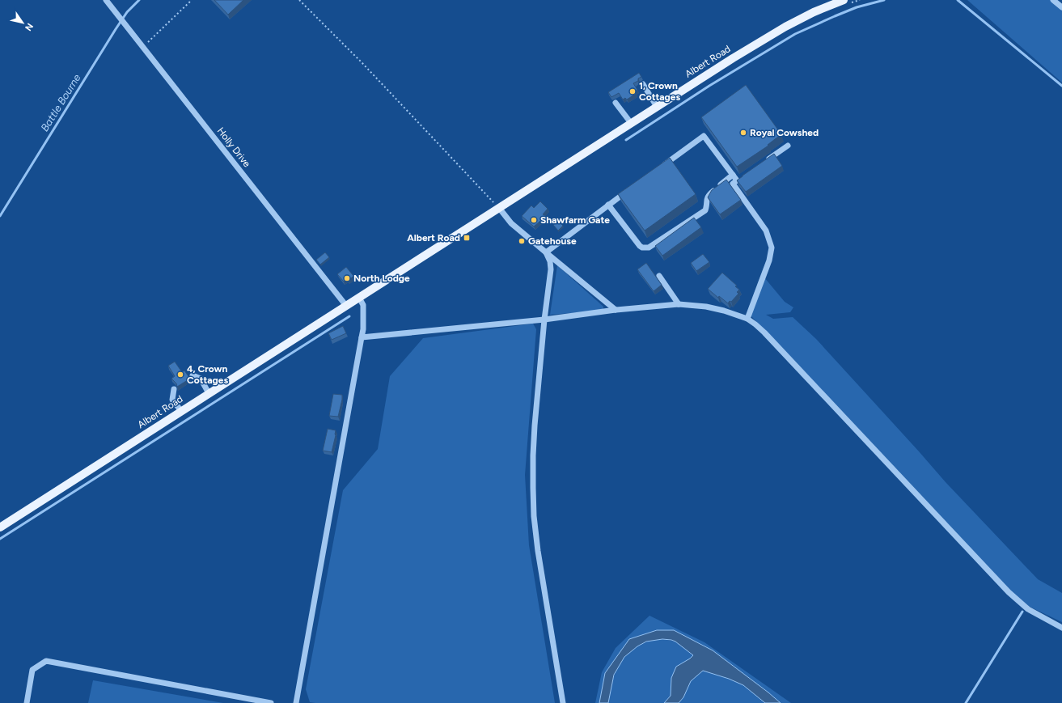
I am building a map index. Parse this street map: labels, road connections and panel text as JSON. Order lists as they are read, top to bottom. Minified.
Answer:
{"streets":{"main road":["Albert Road"],"lane":["Holly Drive"]},"crossings":[["Albert Road","Holly Drive"]],"water":["Battle Bourne"],"places":{"other":["1, Crown Cottages","Royal Cowshed","Shawfarm Gate","Gatehouse","North Lodge","4, Crown Cottages"],"transit":["Albert Road"]},"north":"bottom right"}
